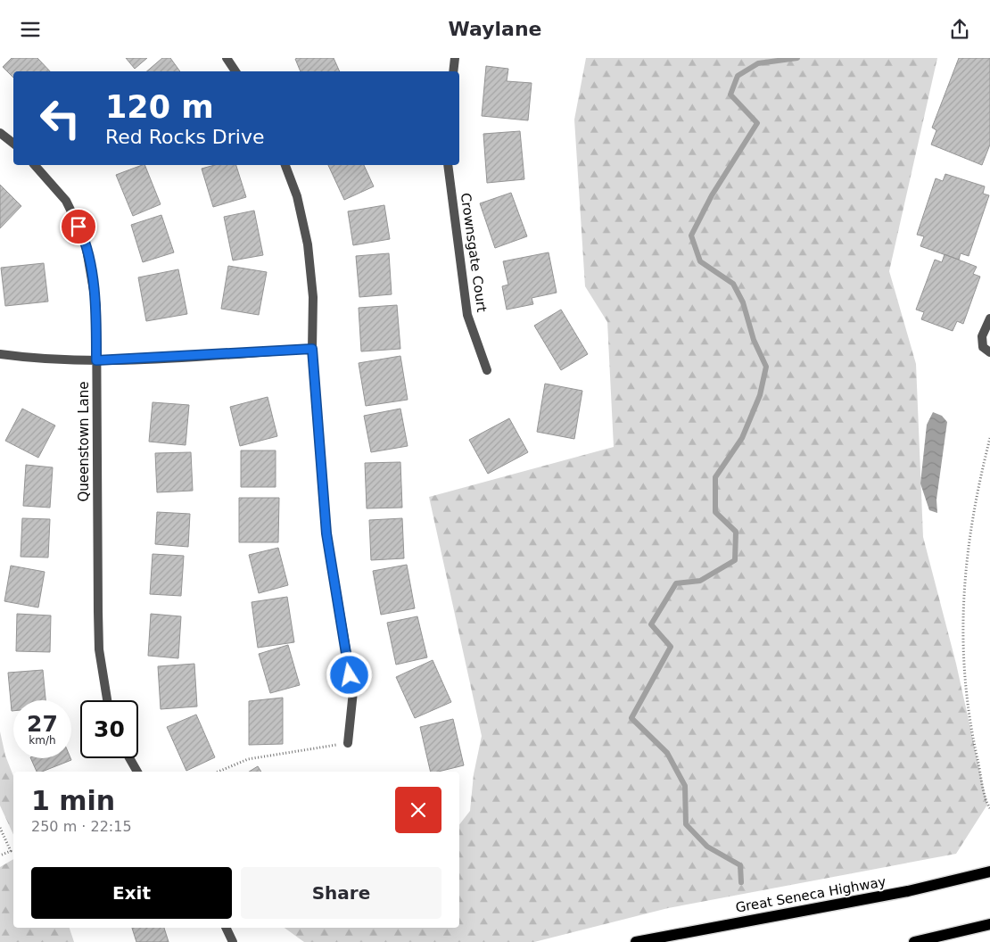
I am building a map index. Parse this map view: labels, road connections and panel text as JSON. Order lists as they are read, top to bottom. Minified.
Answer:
{"streets":{"main road":["Great Seneca Highway"],"street":["Crownsgate Court","Queenstown Lane"]},"page":{"header":"Waylane","turn":["120 m","Red Rocks Drive"],"speed":"27 km/h","limit":"30","heading":["1 min","250 m · 22:15"],"buttons":["Exit","Share"]}}
